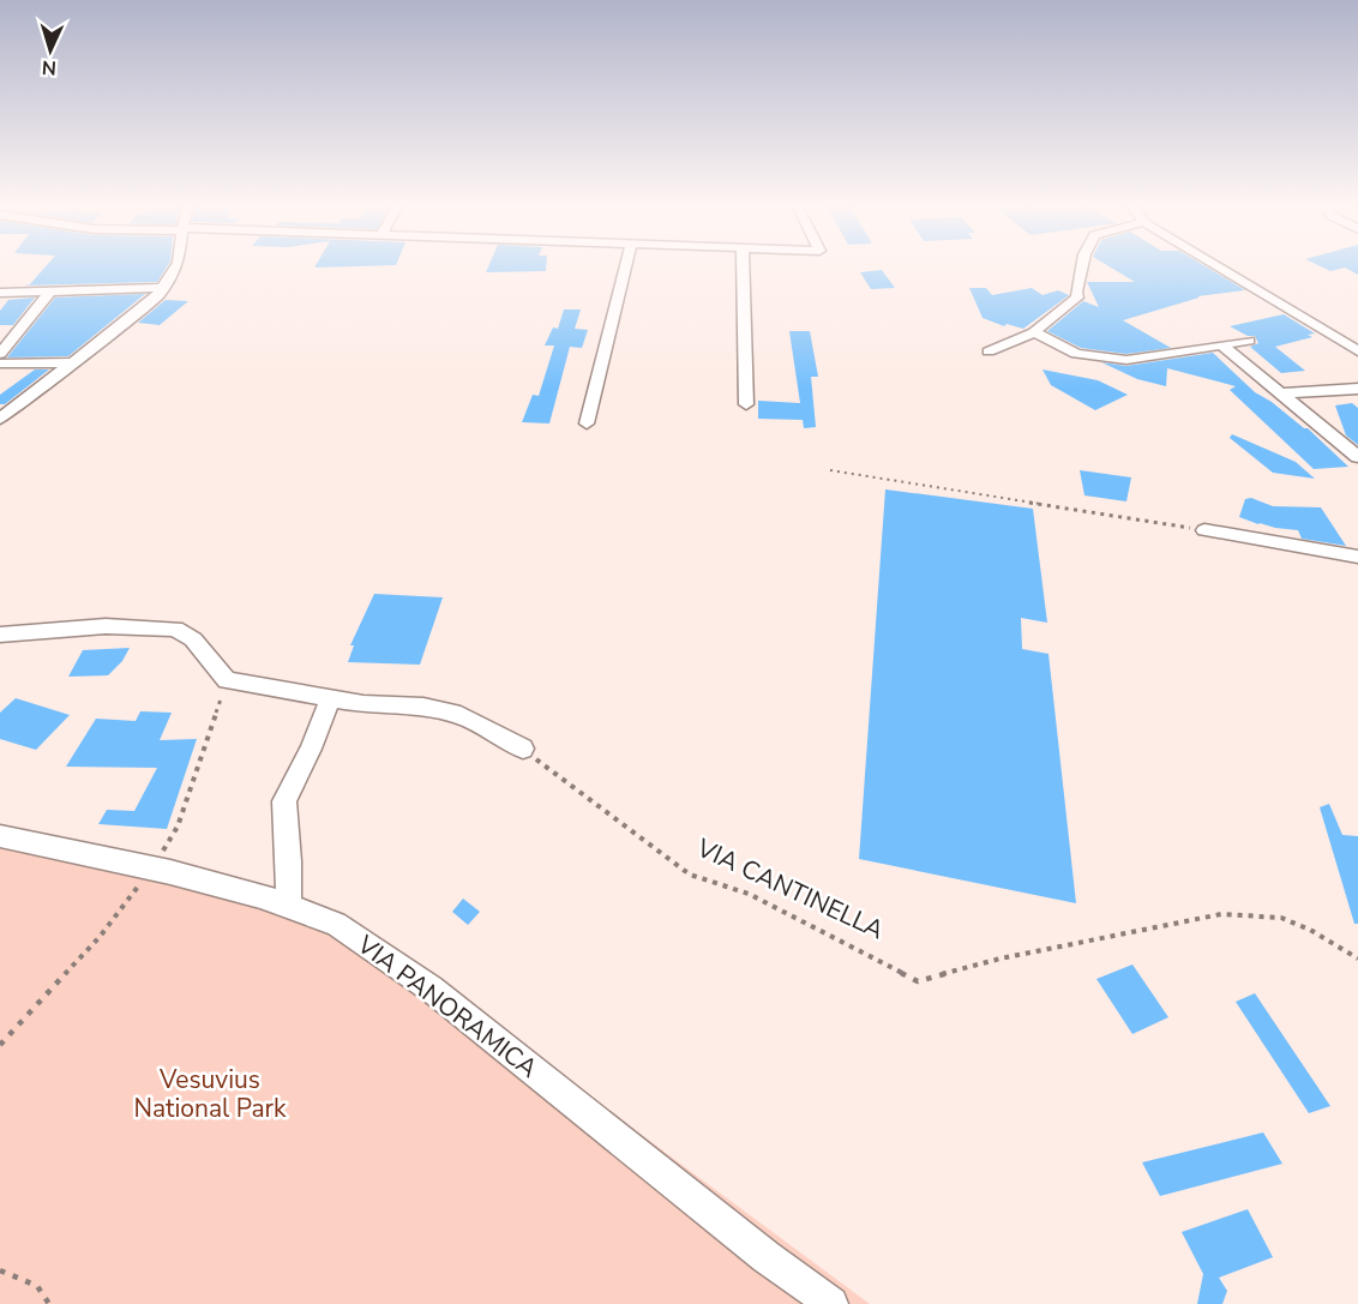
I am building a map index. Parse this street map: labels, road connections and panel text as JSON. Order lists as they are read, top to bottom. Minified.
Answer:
{"streets":{"street":["VIA PANORAMICA"],"path":["VIA CANTINELLA"]},"parks":["Vesuvius National Park"],"north":"bottom"}
